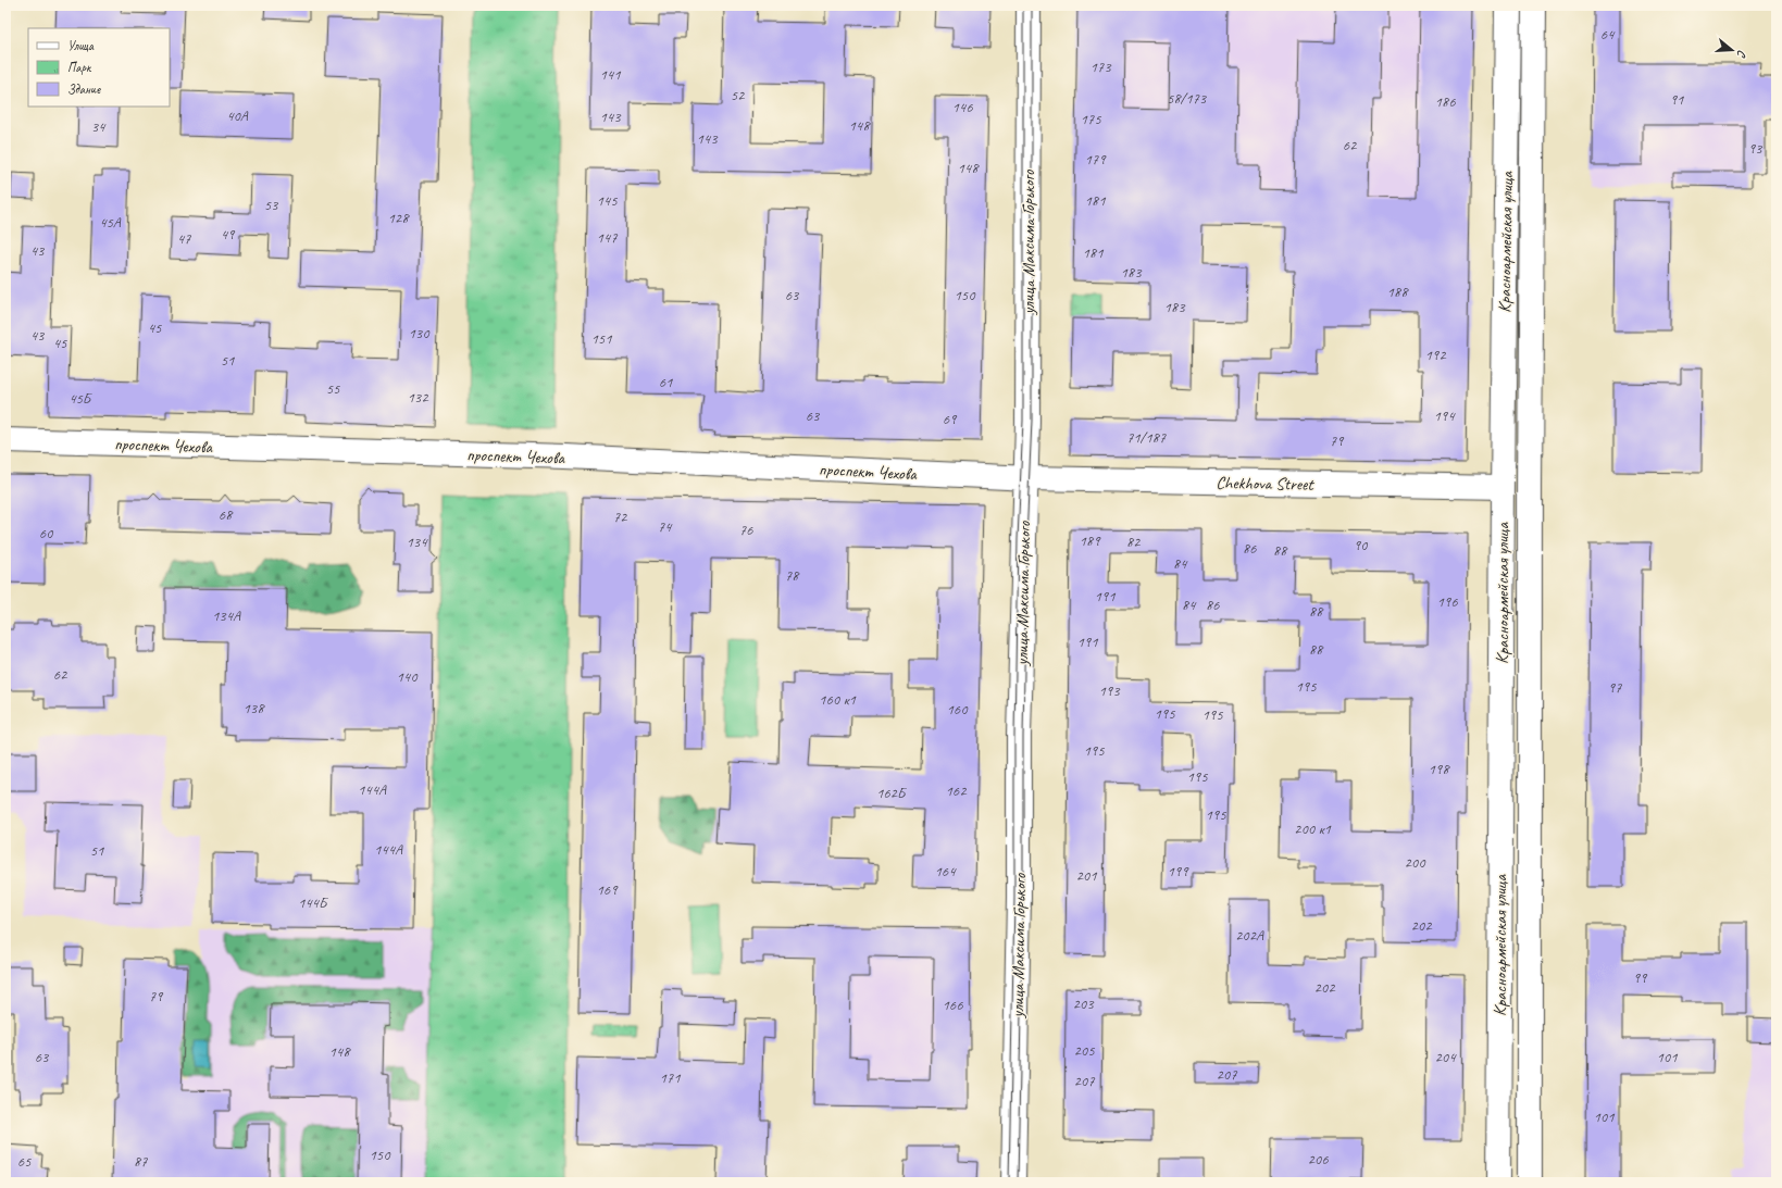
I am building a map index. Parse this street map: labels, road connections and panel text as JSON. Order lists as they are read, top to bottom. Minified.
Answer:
{"streets":{"main road":["улица Максима Горького","Красноармейская улица","проспект Чехова","Chekhova Street"]},"crossings":[["улица Максима Горького","проспект Чехова"],["улица Максима Горького","Chekhova Street"],["Красноармейская улица","Chekhova Street"],["проспект Чехова","Chekhova Street"]],"house_numbers":["64","173","141","52","58/173","91","186","146","40А","143","175","148","34","143","62","93","179","148","145","181","53","128","45А","49","147","47","43","181","183","188","63","150","183","45","130","43","151","45","192","51","61","55","132","45Б","63","194","69","71/187","79","68","72","74","76","60","189","134","82","90","86","88","84","78","191","196","84","86","88","134А","191","88","62","140","195","97","193","160 к1","138","160","195","195","195","198","195","144А","162","162Б","195","200 к1","144А","51","200","164","199","201","169","144Б","202","202А","99","202","79","203","166","205","148","63","204","101","207","171","207","101","150","206","65","87"],"legend":["Улица","Парк","Здание"],"north":"right"}
